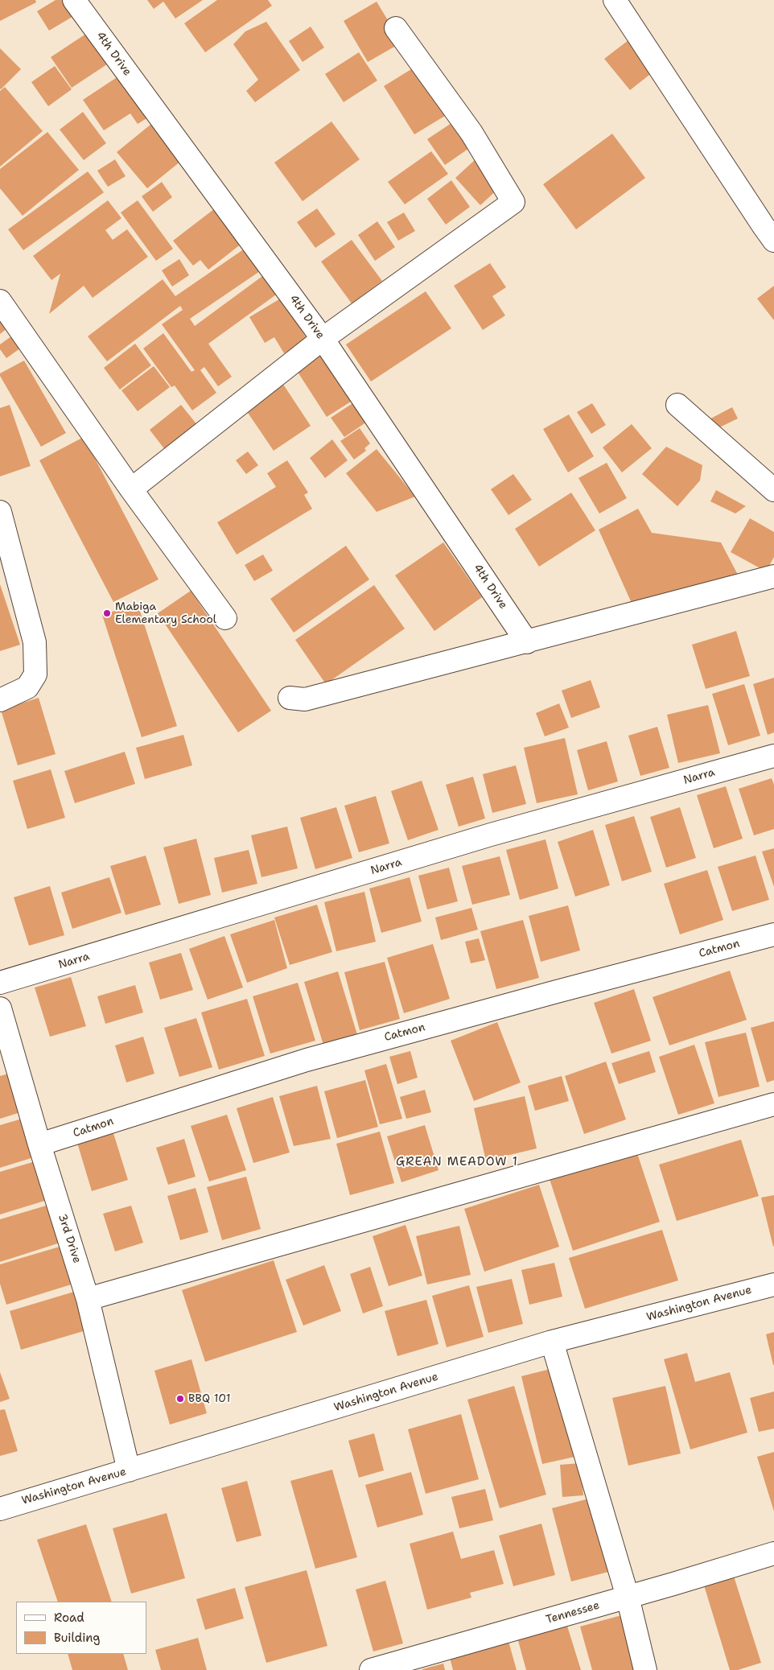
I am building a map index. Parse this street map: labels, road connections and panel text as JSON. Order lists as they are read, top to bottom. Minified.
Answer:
{"streets":{"street":["4th Drive","Narra","Catmon","3rd Drive","Washington Avenue","Tennessee"]},"crossings":[["Catmon","3rd Drive"],["3rd Drive","Washington Avenue"]],"districts":["GREAN MEADOW 1"],"places":["Mabiga Elementary School","BBQ 101"],"legend":["Road","Building"]}
